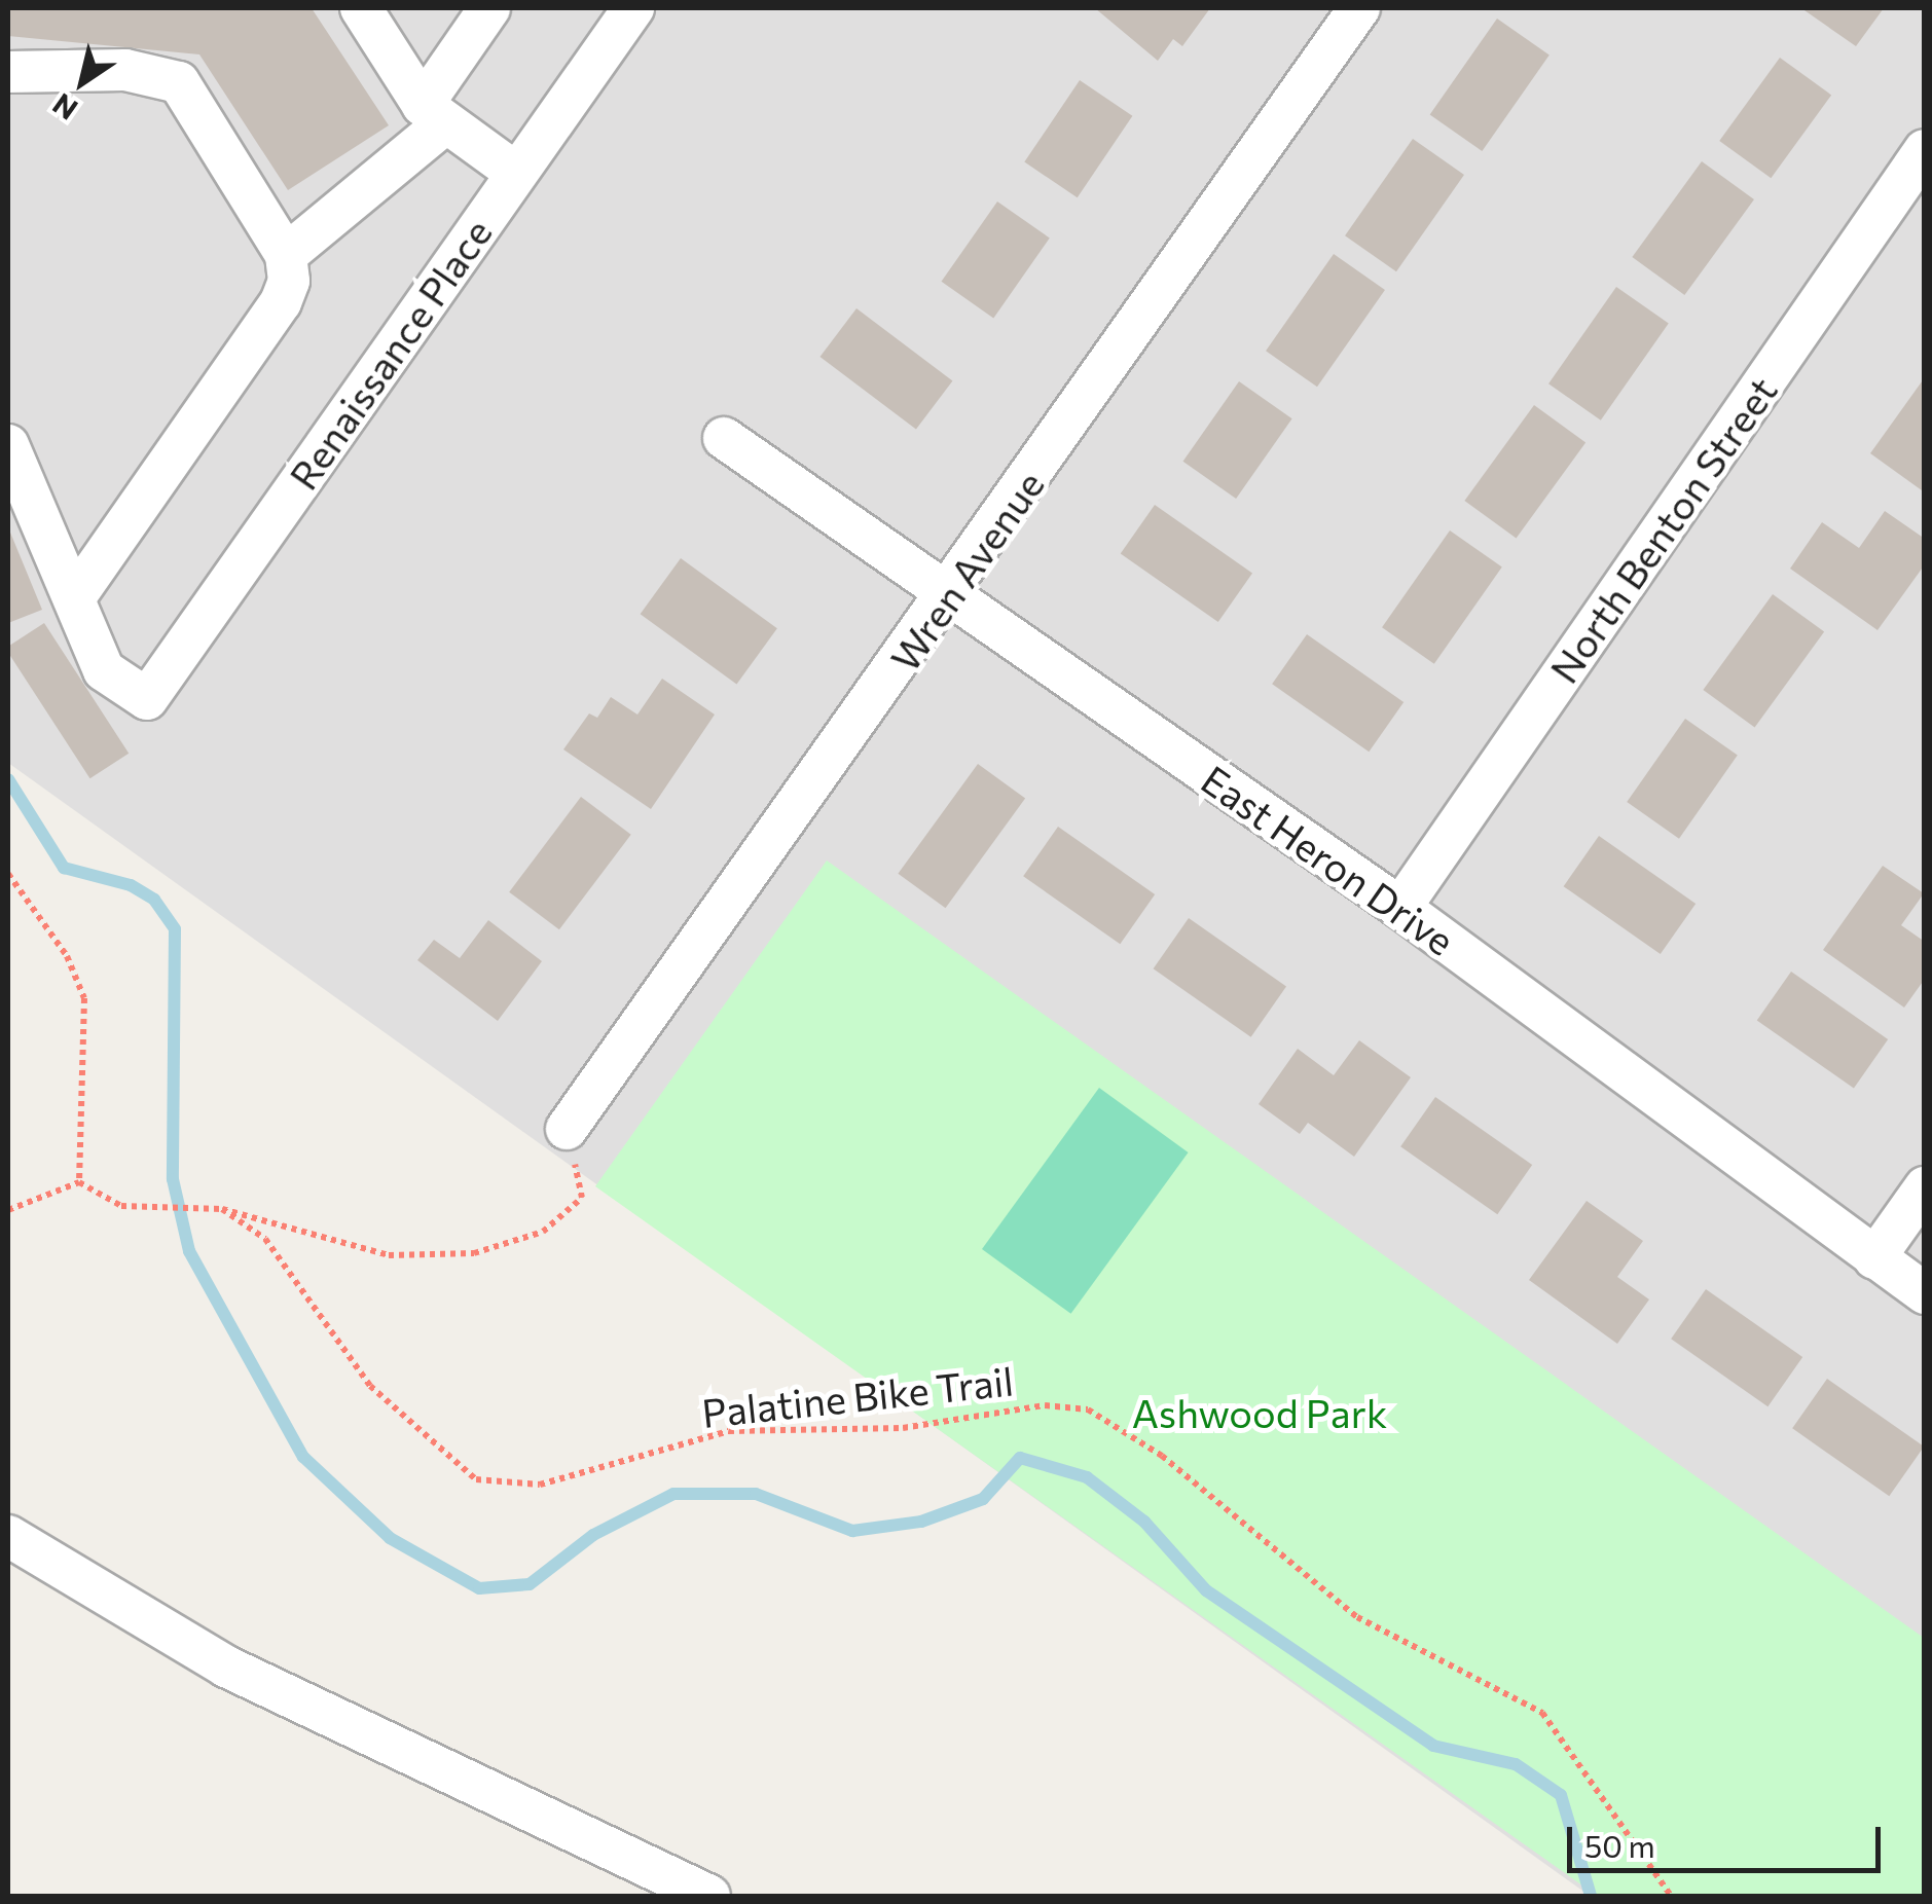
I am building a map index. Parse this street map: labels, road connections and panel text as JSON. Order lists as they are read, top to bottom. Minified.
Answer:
{"streets":{"street":["Renaissance Place","North Benton Street","Wren Avenue","East Heron Drive"],"path":["Palatine Bike Trail"]},"crossings":[["North Benton Street","East Heron Drive"],["Wren Avenue","East Heron Drive"]],"parks":["Ashwood Park"],"scale_bar":"50 m","north":"bottom left"}
